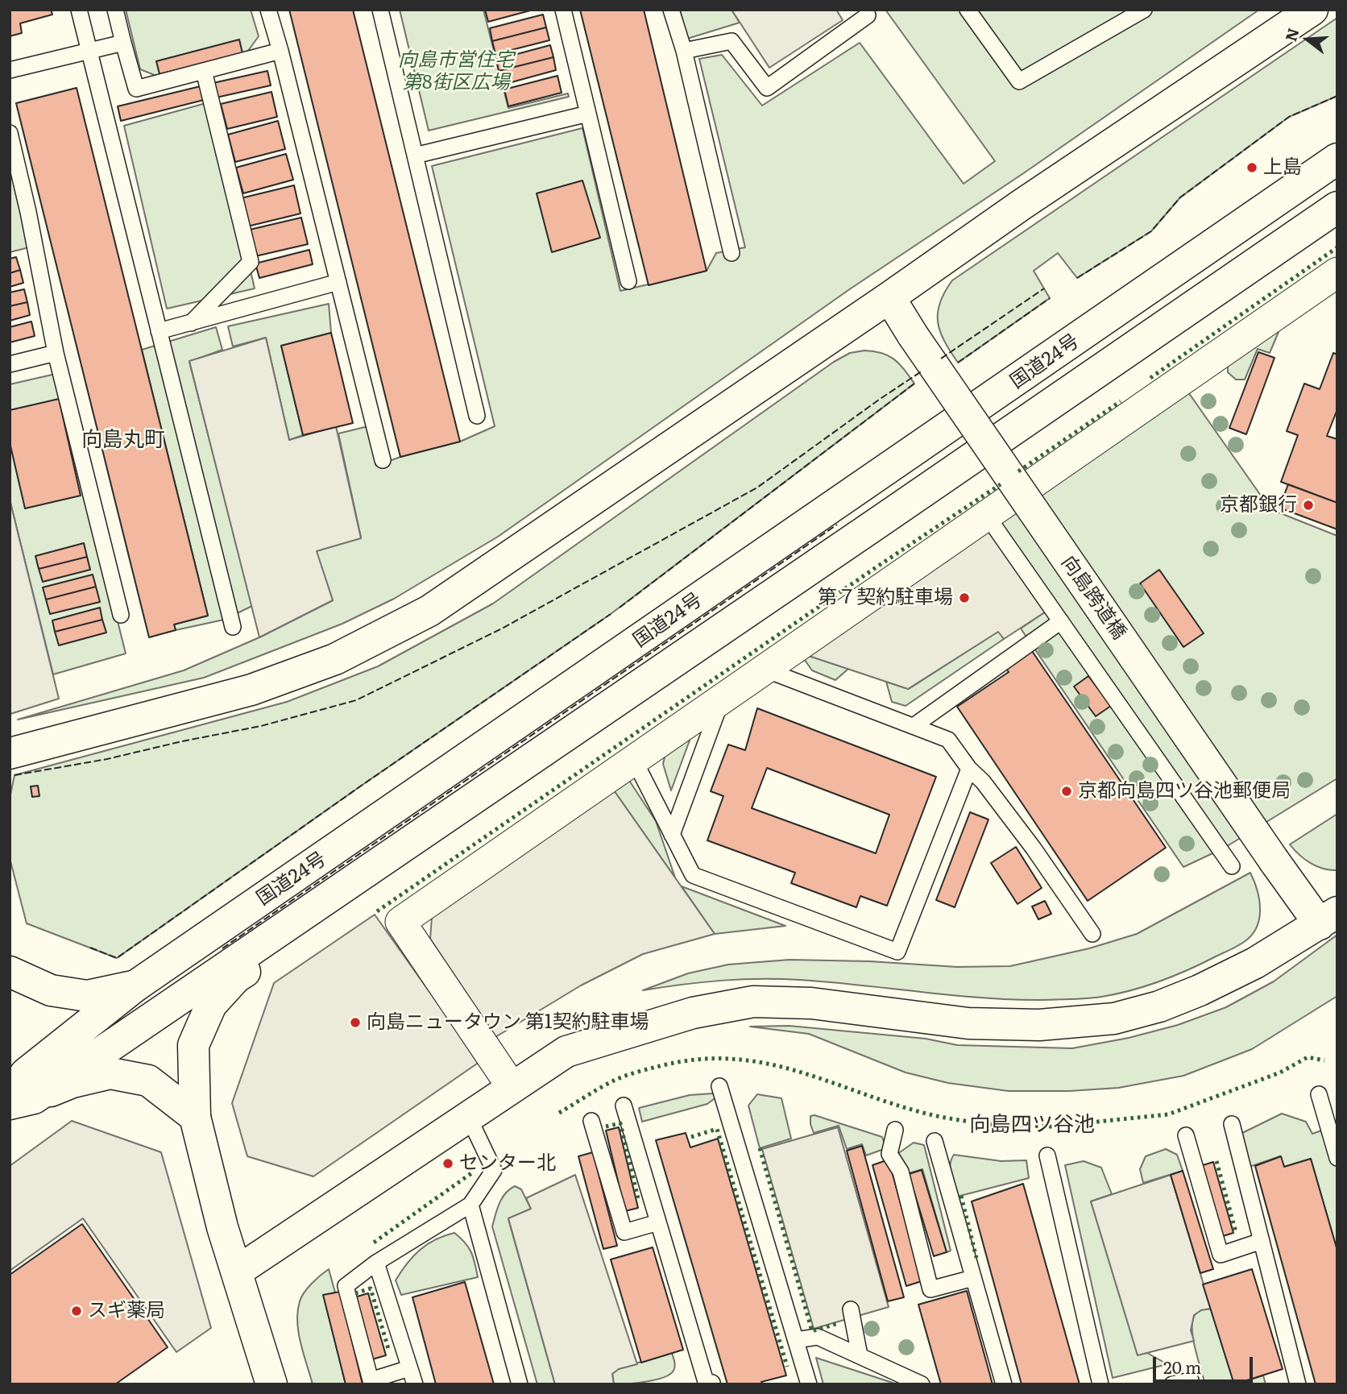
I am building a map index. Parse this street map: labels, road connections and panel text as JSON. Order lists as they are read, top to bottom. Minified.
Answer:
{"streets":{"main road":["国道24号","向島跨道橋"]},"districts":["向島丸町","向島四ツ谷池"],"parks":["向島市営住宅 第8街区広場"],"places":["上島","京都銀行","第７契約駐車場","京都向島四ツ谷池郵便局","向島ニュータウン 第1契約駐車場","センター北","スギ薬局"],"scale_bar":"20 m","north":"left"}
